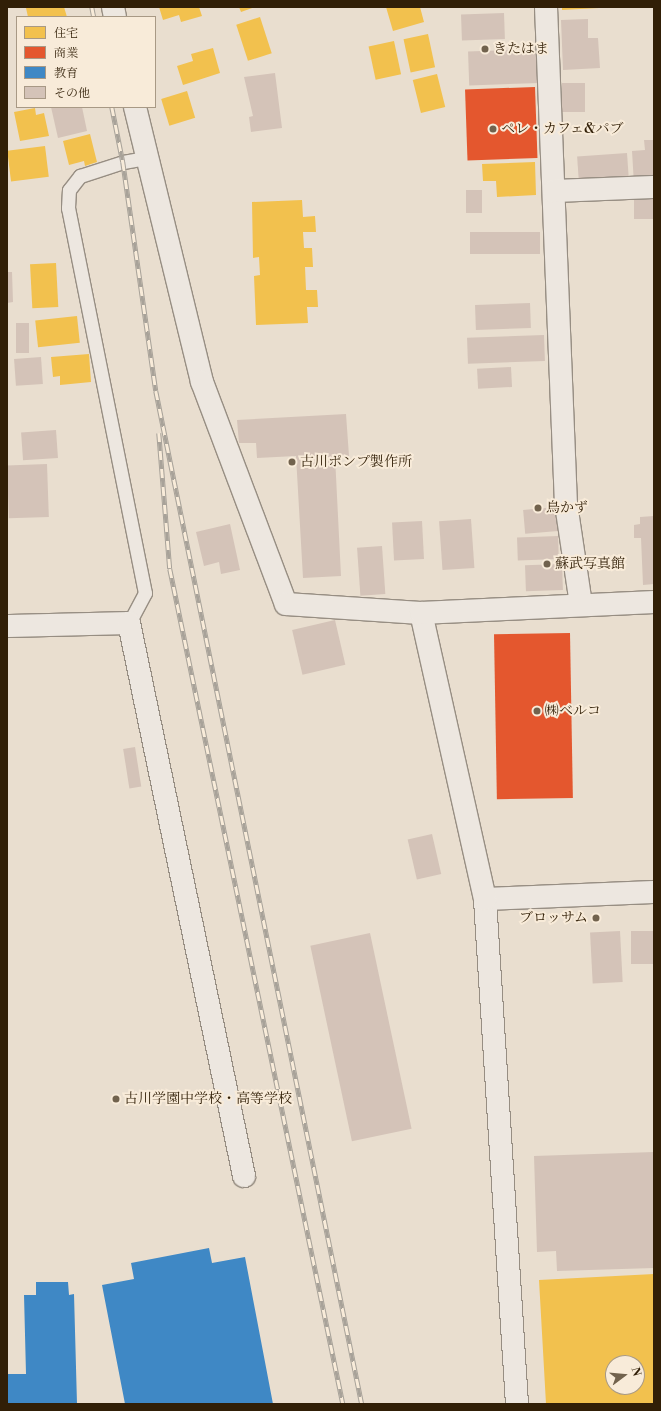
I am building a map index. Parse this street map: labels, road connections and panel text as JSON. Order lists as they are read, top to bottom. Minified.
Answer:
{"places":["きたはま","ペレ・カフェ&パブ","古川ポンプ製作所","鳥かず","蘇武写真館","㈱ベルコ","ブロッサム","古川学園中学校・高等学校"],"legend":["住宅","商業","教育","その他"],"north":"right"}
